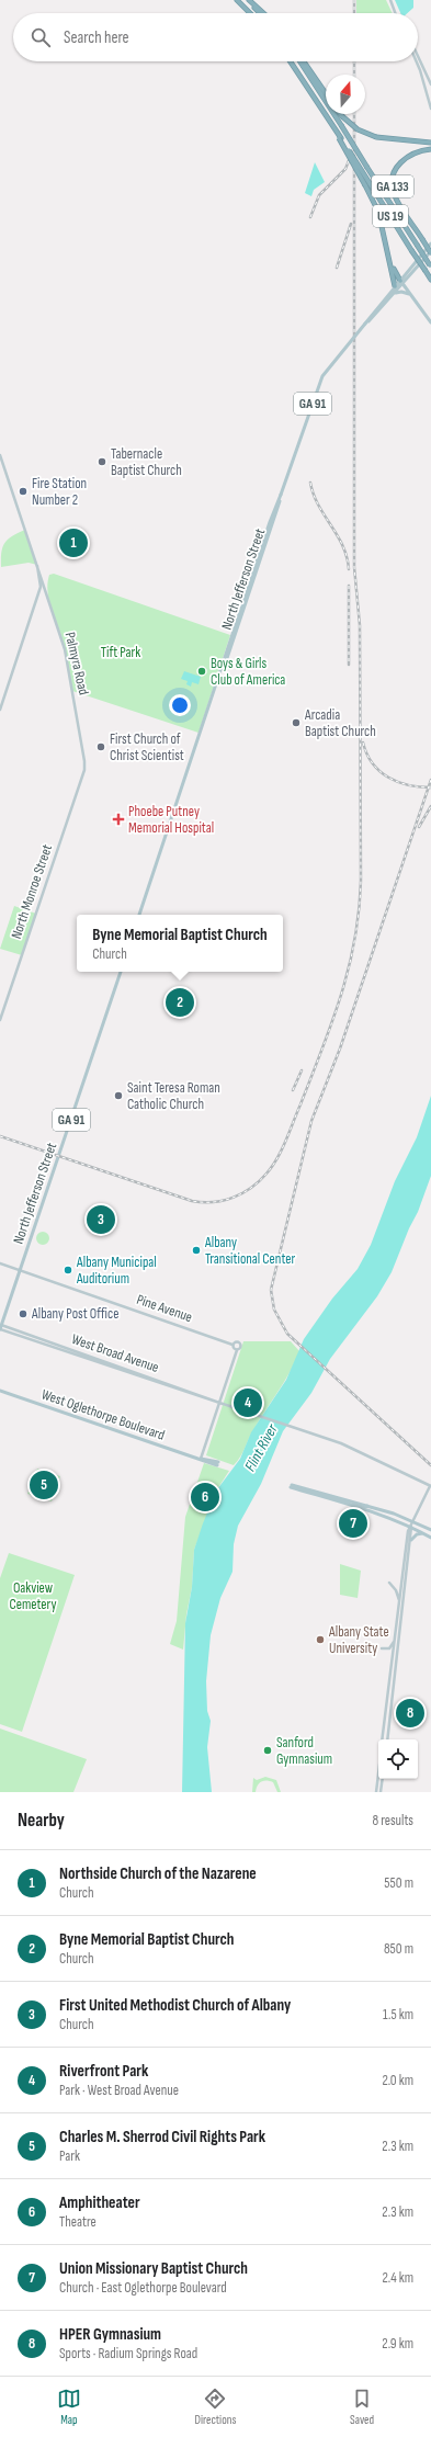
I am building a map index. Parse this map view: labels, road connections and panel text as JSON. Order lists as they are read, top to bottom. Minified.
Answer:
{"streets":{"highway":["GA 133","US 19"],"main road":["GA 91","North Jefferson Street","Palmyra Road","North Monroe Street","Pine Avenue","West Broad Avenue","West Oglethorpe Boulevard"]},"crossings":[["GA 133","North Jefferson Street"],["GA 91","North Jefferson Street"],["GA 91","West Broad Avenue"],["North Jefferson Street","Pine Avenue"],["North Jefferson Street","West Broad Avenue"],["Palmyra Road","North Monroe Street"]],"water":["Flint River"],"parks":["Tift Park","Oakview Cemetery"],"places":{"other":["Tabernacle Baptist Church","Fire Station Number 2","Boys & Girls Club of America","Arcadia Baptist Church","First Church of Christ Scientist","Saint Teresa Roman Catholic Church","Albany Transitional Center","Albany Municipal Auditorium","Albany Post Office","Albany State University","Sanford Gymnasium"],"health":["Phoebe Putney Memorial Hospital"]},"north":"top","page":{"search":"Search here","pins":["1","2","3","4","5","6","7","8"],"popup":["Byne Memorial Baptist Church","Church"],"heading":["Nearby","8 results"],"list":[{"mark":"1","name":"Northside Church of the Nazarene","note":"Church","value":"550 m"},{"mark":"2","name":"Byne Memorial Baptist Church","note":"Church","value":"850 m"},{"mark":"3","name":"First United Methodist Church of Albany","note":"Church","value":"1.5 km"},{"mark":"4","name":"Riverfront Park","note":"Park · West Broad Avenue","value":"2.0 km"},{"mark":"5","name":"Charles M. Sherrod Civil Rights Park","note":"Park","value":"2.3 km"},{"mark":"6","name":"Amphitheater","note":"Theatre","value":"2.3 km"},{"mark":"7","name":"Union Missionary Baptist Church","note":"Church · East Oglethorpe Boulevard","value":"2.4 km"},{"mark":"8","name":"HPER Gymnasium","note":"Sports · Radium Springs Road","value":"2.9 km"}],"nav":["Map","Directions","Saved"]}}
